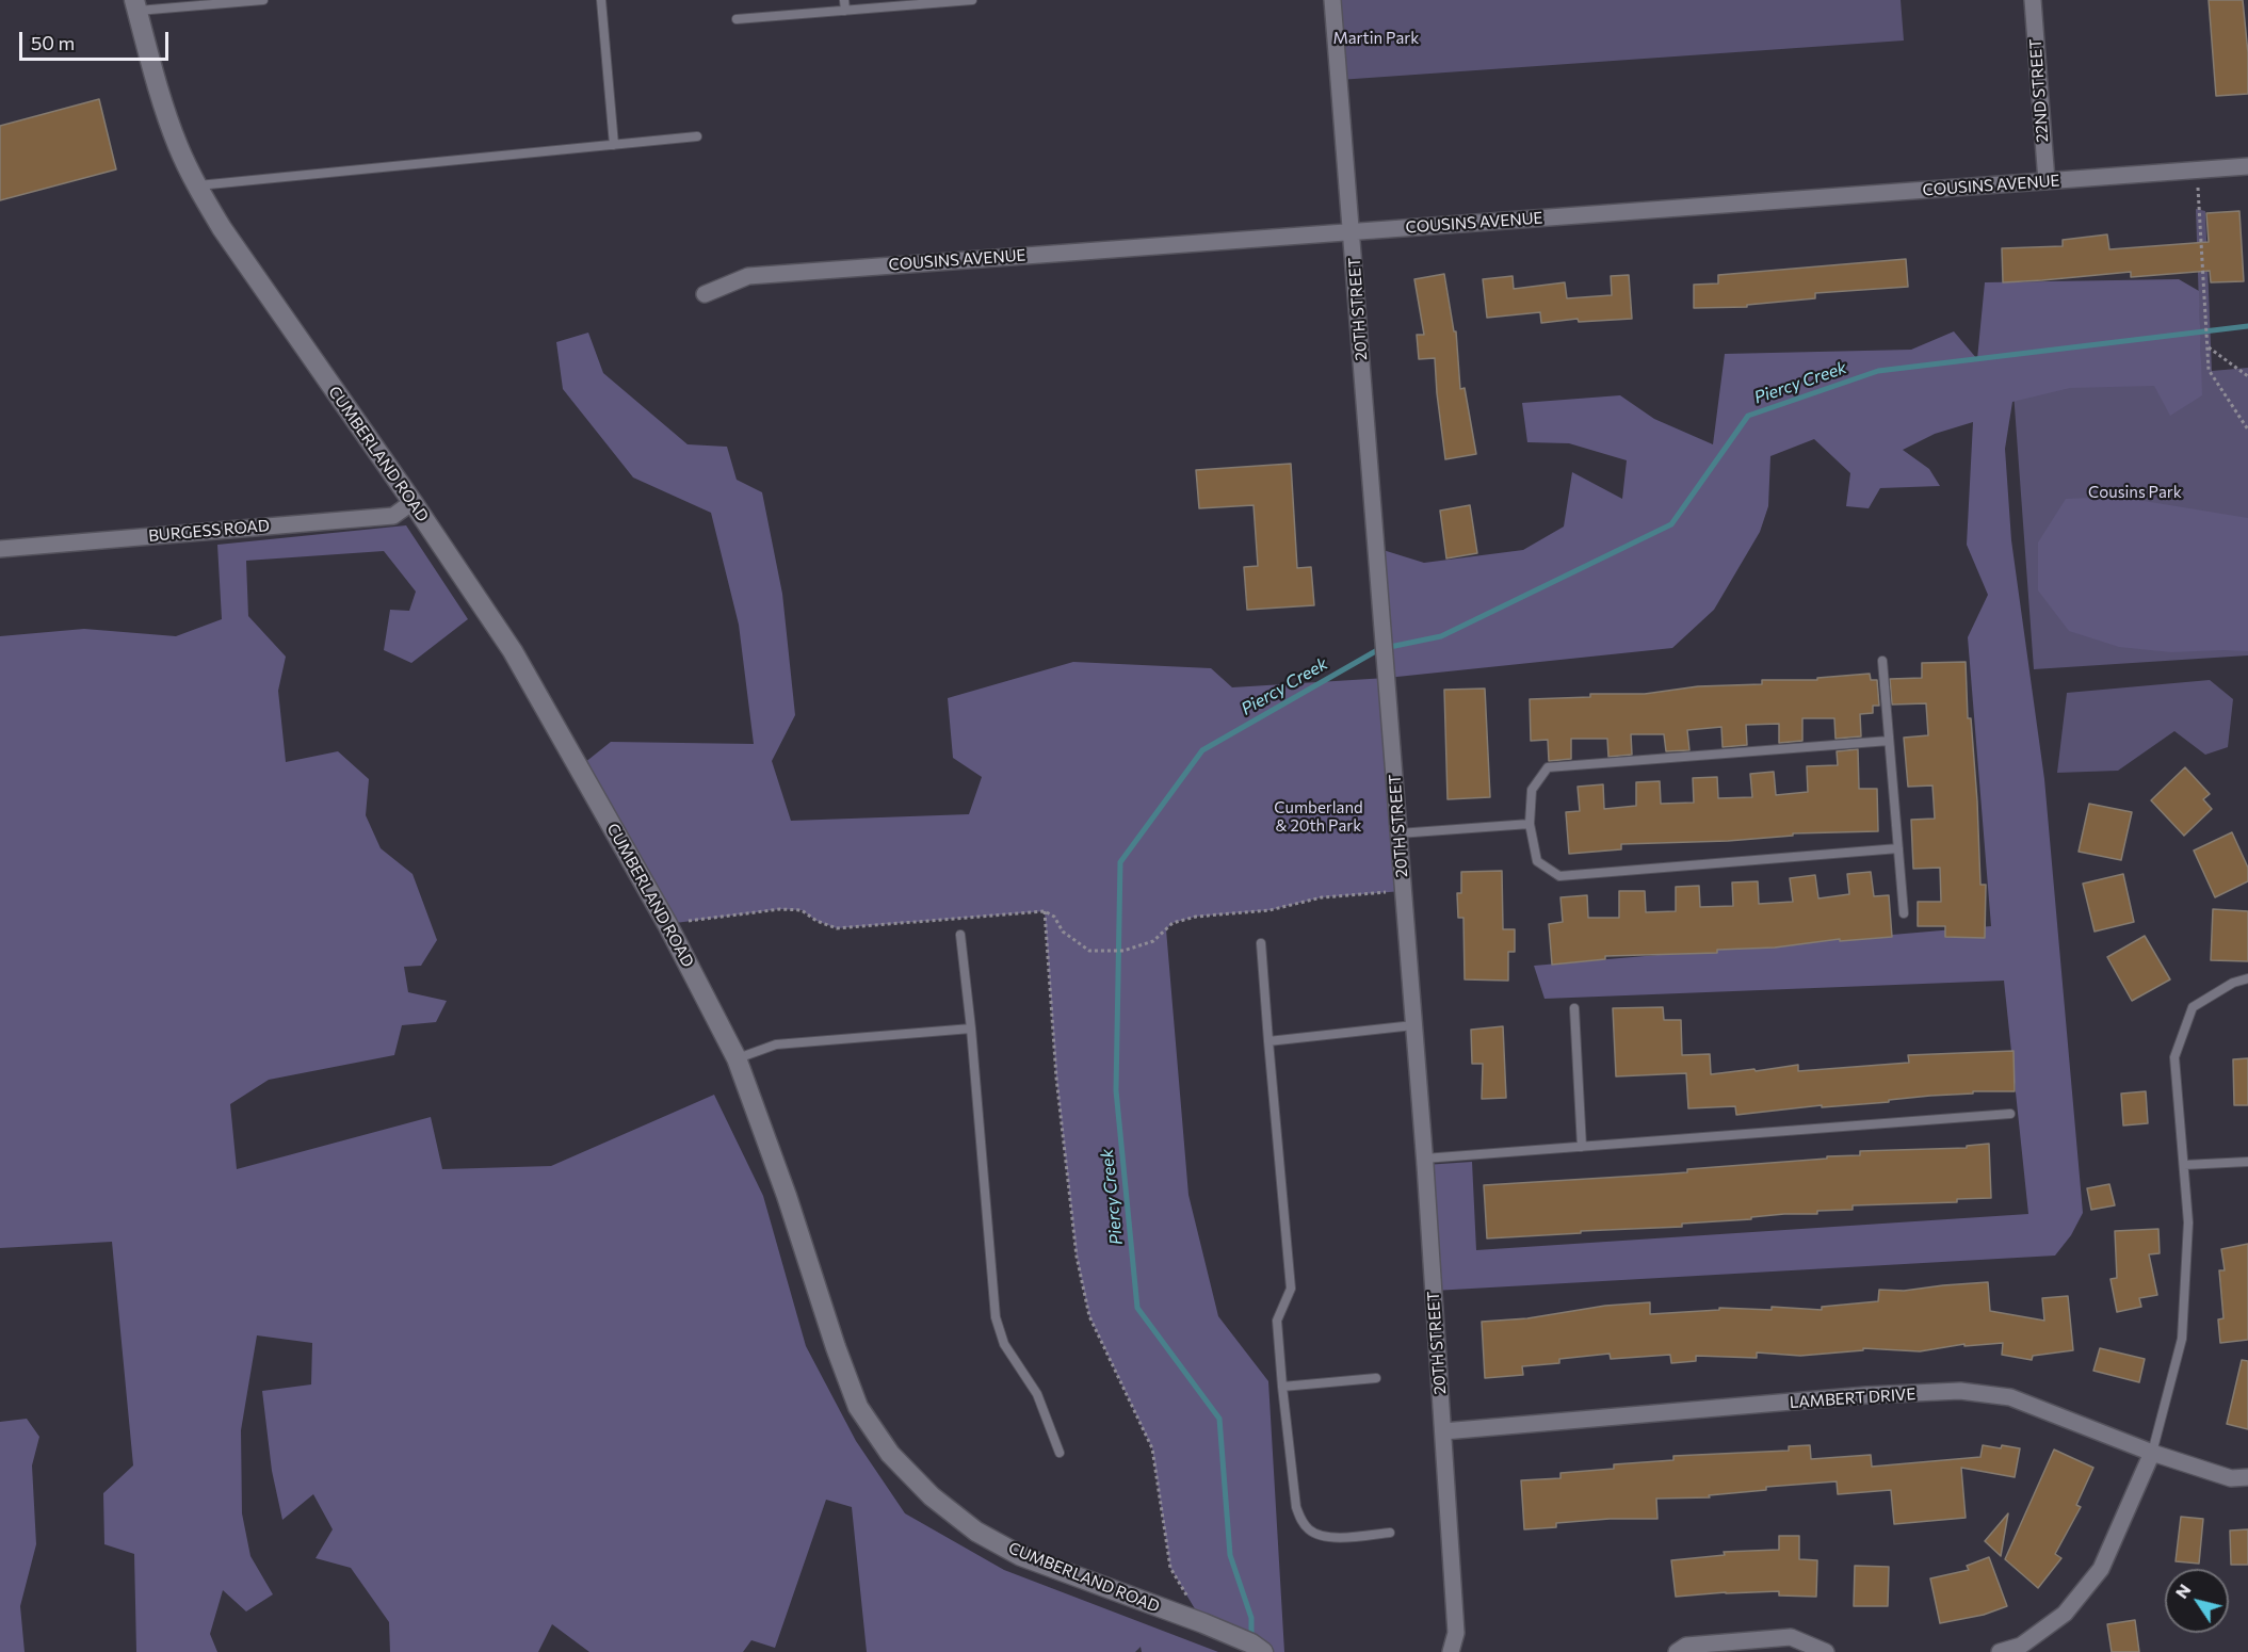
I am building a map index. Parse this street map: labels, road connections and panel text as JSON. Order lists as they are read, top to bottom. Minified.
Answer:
{"streets":{"street":["22ND STREET","COUSINS AVENUE","20TH STREET","CUMBERLAND ROAD","BURGESS ROAD","LAMBERT DRIVE"]},"crossings":[["22ND STREET","COUSINS AVENUE"],["COUSINS AVENUE","20TH STREET"],["20TH STREET","LAMBERT DRIVE"],["CUMBERLAND ROAD","BURGESS ROAD"]],"water":["Piercy Creek"],"parks":["Martin Park","Cousins Park","Cumberland & 20th Park"],"scale_bar":"50 m","north":"top left"}
